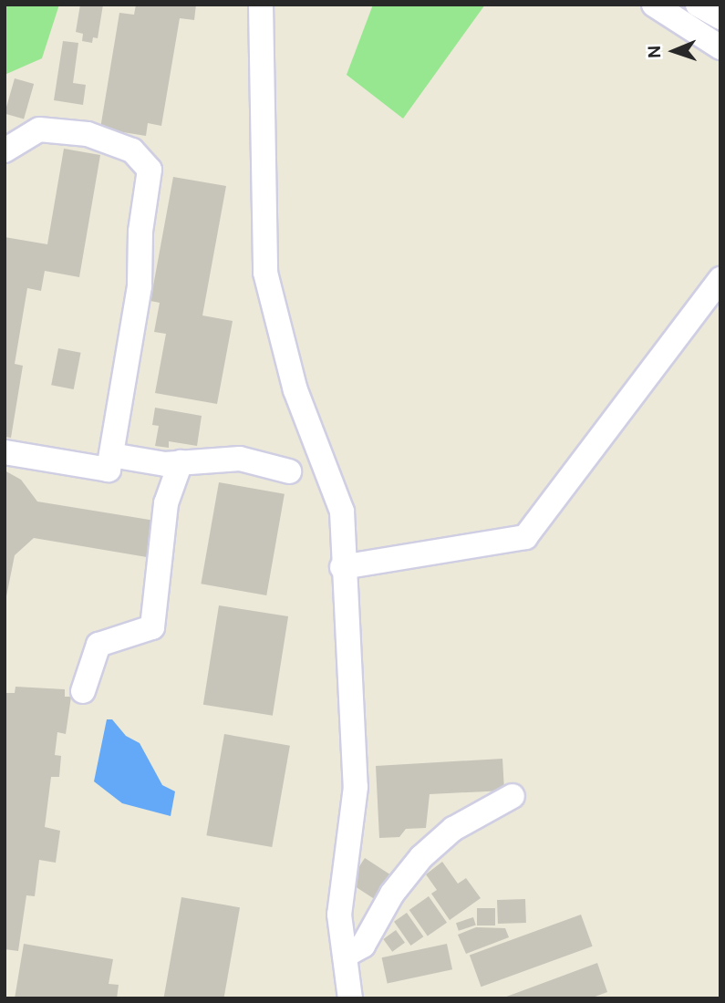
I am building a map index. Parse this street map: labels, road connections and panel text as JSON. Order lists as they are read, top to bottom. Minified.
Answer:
{"north":"left"}
